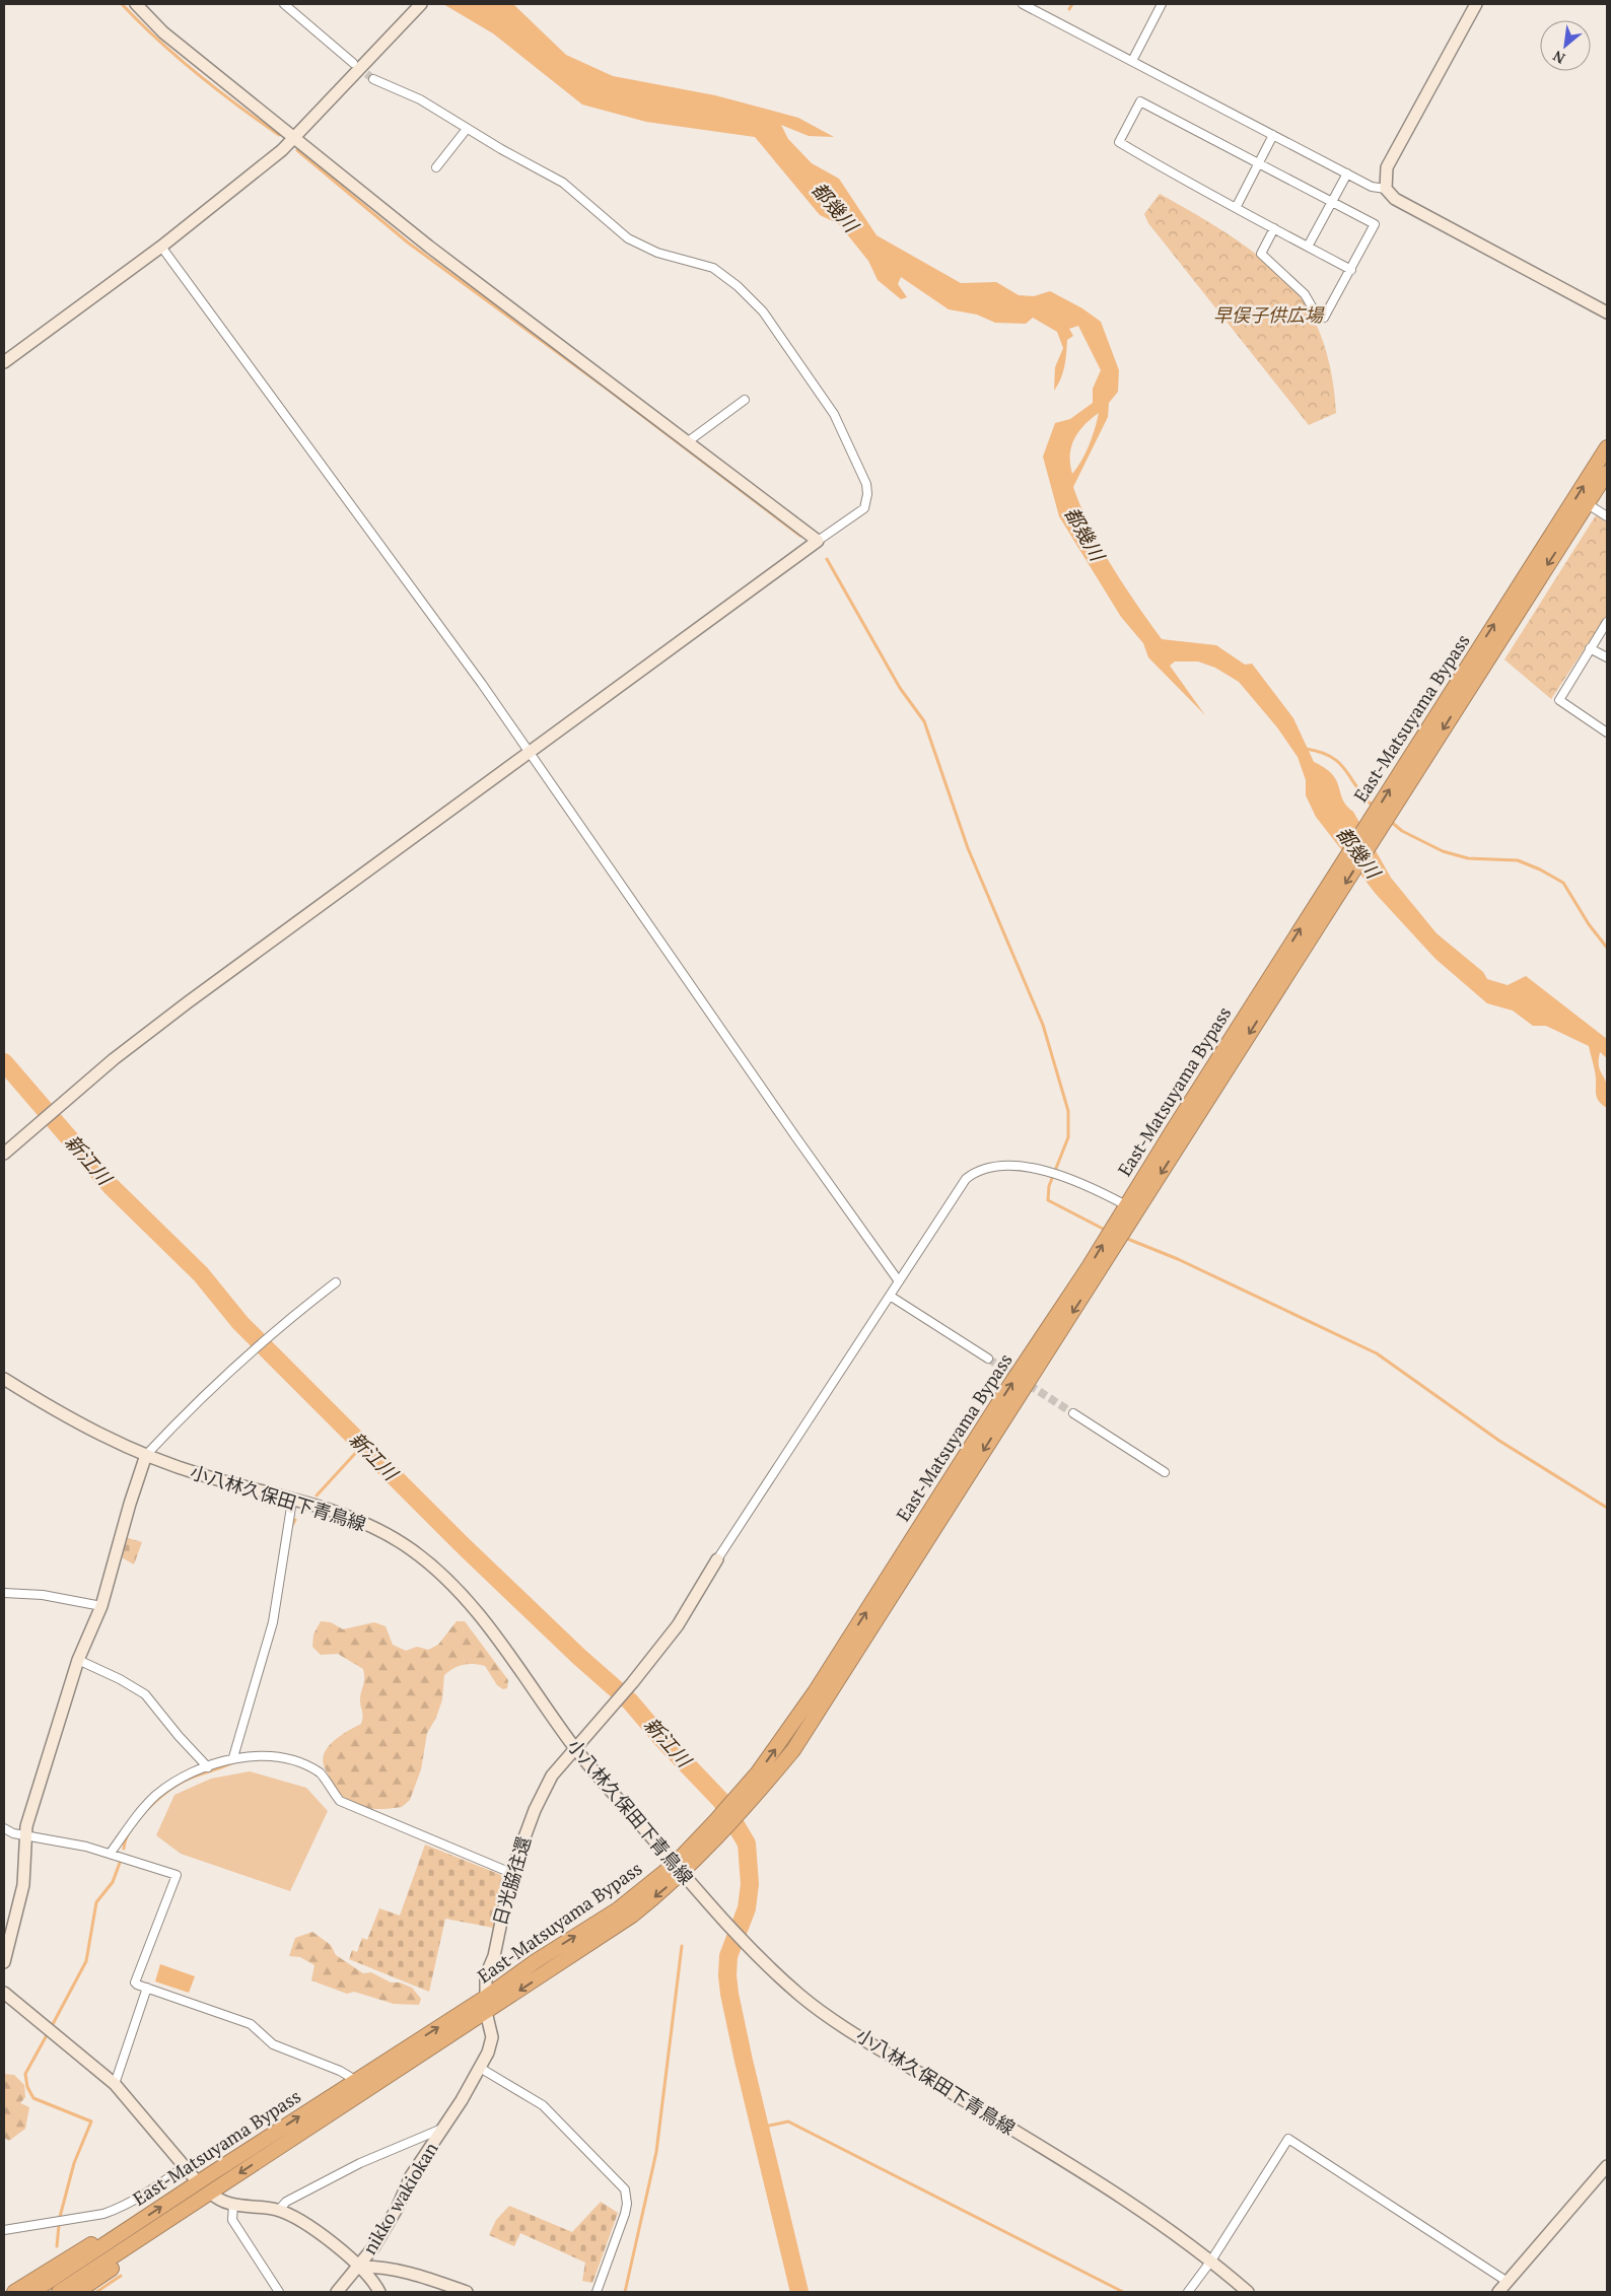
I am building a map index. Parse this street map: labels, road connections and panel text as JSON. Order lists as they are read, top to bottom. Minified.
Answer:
{"streets":{"highway":["East-Matsuyama Bypass"],"street":["小八林久保田下青鳥線","日光脇往還","nikko wakiokan"]},"crossings":[["East-Matsuyama Bypass","小八林久保田下青鳥線"],["East-Matsuyama Bypass","日光脇往還"],["小八林久保田下青鳥線","日光脇往還"],["日光脇往還","nikko wakiokan"]],"water":["都幾川","新江川"],"parks":["早俣子供広場"],"north":"bottom left"}
